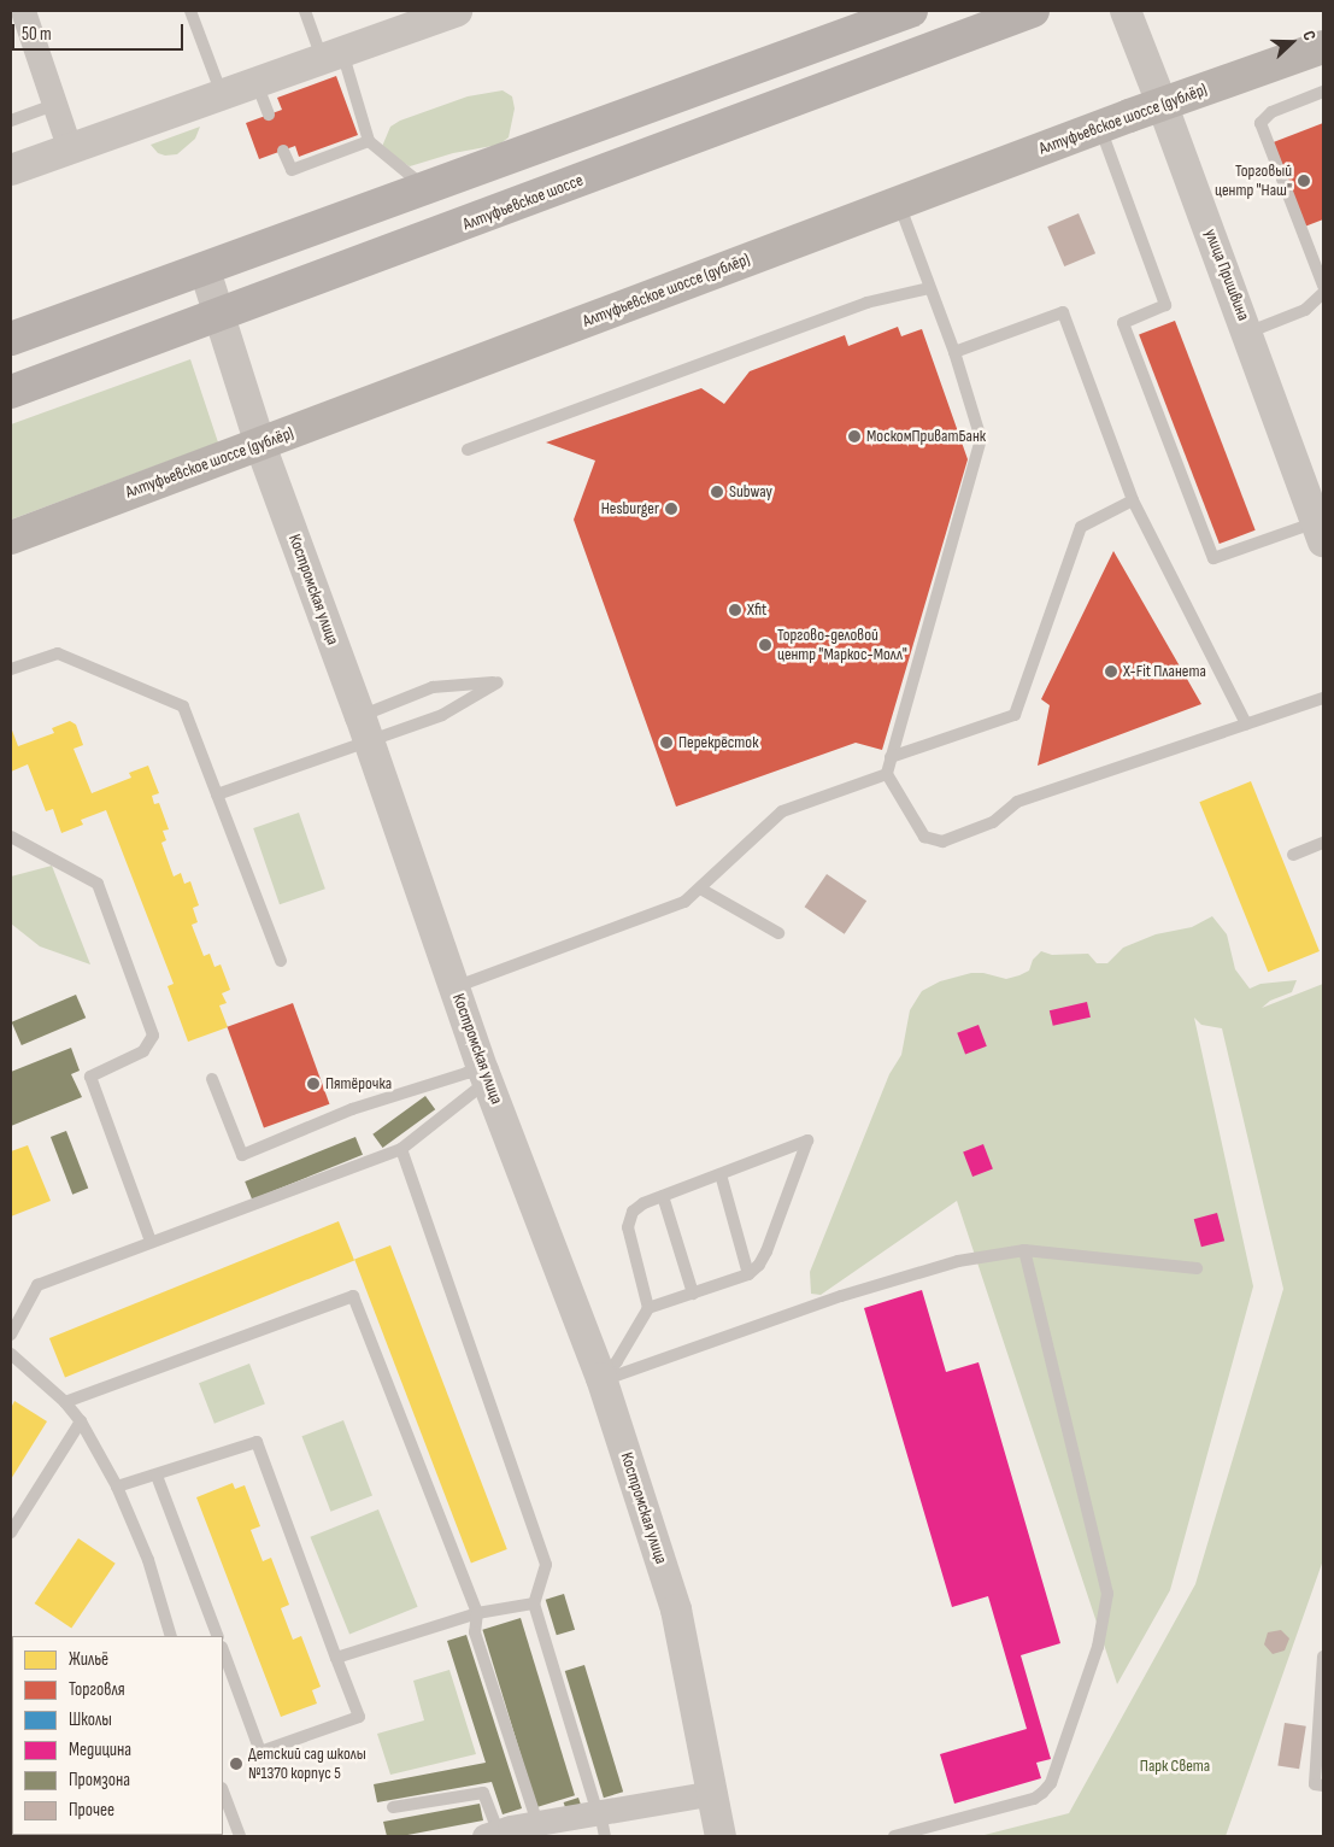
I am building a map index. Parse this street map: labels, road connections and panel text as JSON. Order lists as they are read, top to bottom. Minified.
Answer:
{"streets":{"main road":["Алтуфьевское шоссе (дублёр)","Алтуфьевское шоссе"],"street":["улица Пришвина","Костромская улица"]},"crossings":[["Алтуфьевское шоссе (дублёр)","улица Пришвина"],["Алтуфьевское шоссе (дублёр)","Костромская улица"],["Алтуфьевское шоссе","Костромская улица"]],"parks":["Парк Света"],"places":["Торговый центр \"Наш\"","МоскомПриватБанк","Subway","Hesburger","Xfit","Торгово-деловой центр \"Маркос-Молл\"","X-Fit Планета","Перекрёсток","Пятёрочка","Детский сад школы №1370 корпус 5"],"legend":["Жильё","Торговля","Школы","Медицина","Промзона","Прочее"],"scale_bar":"50 m","north":"right"}
